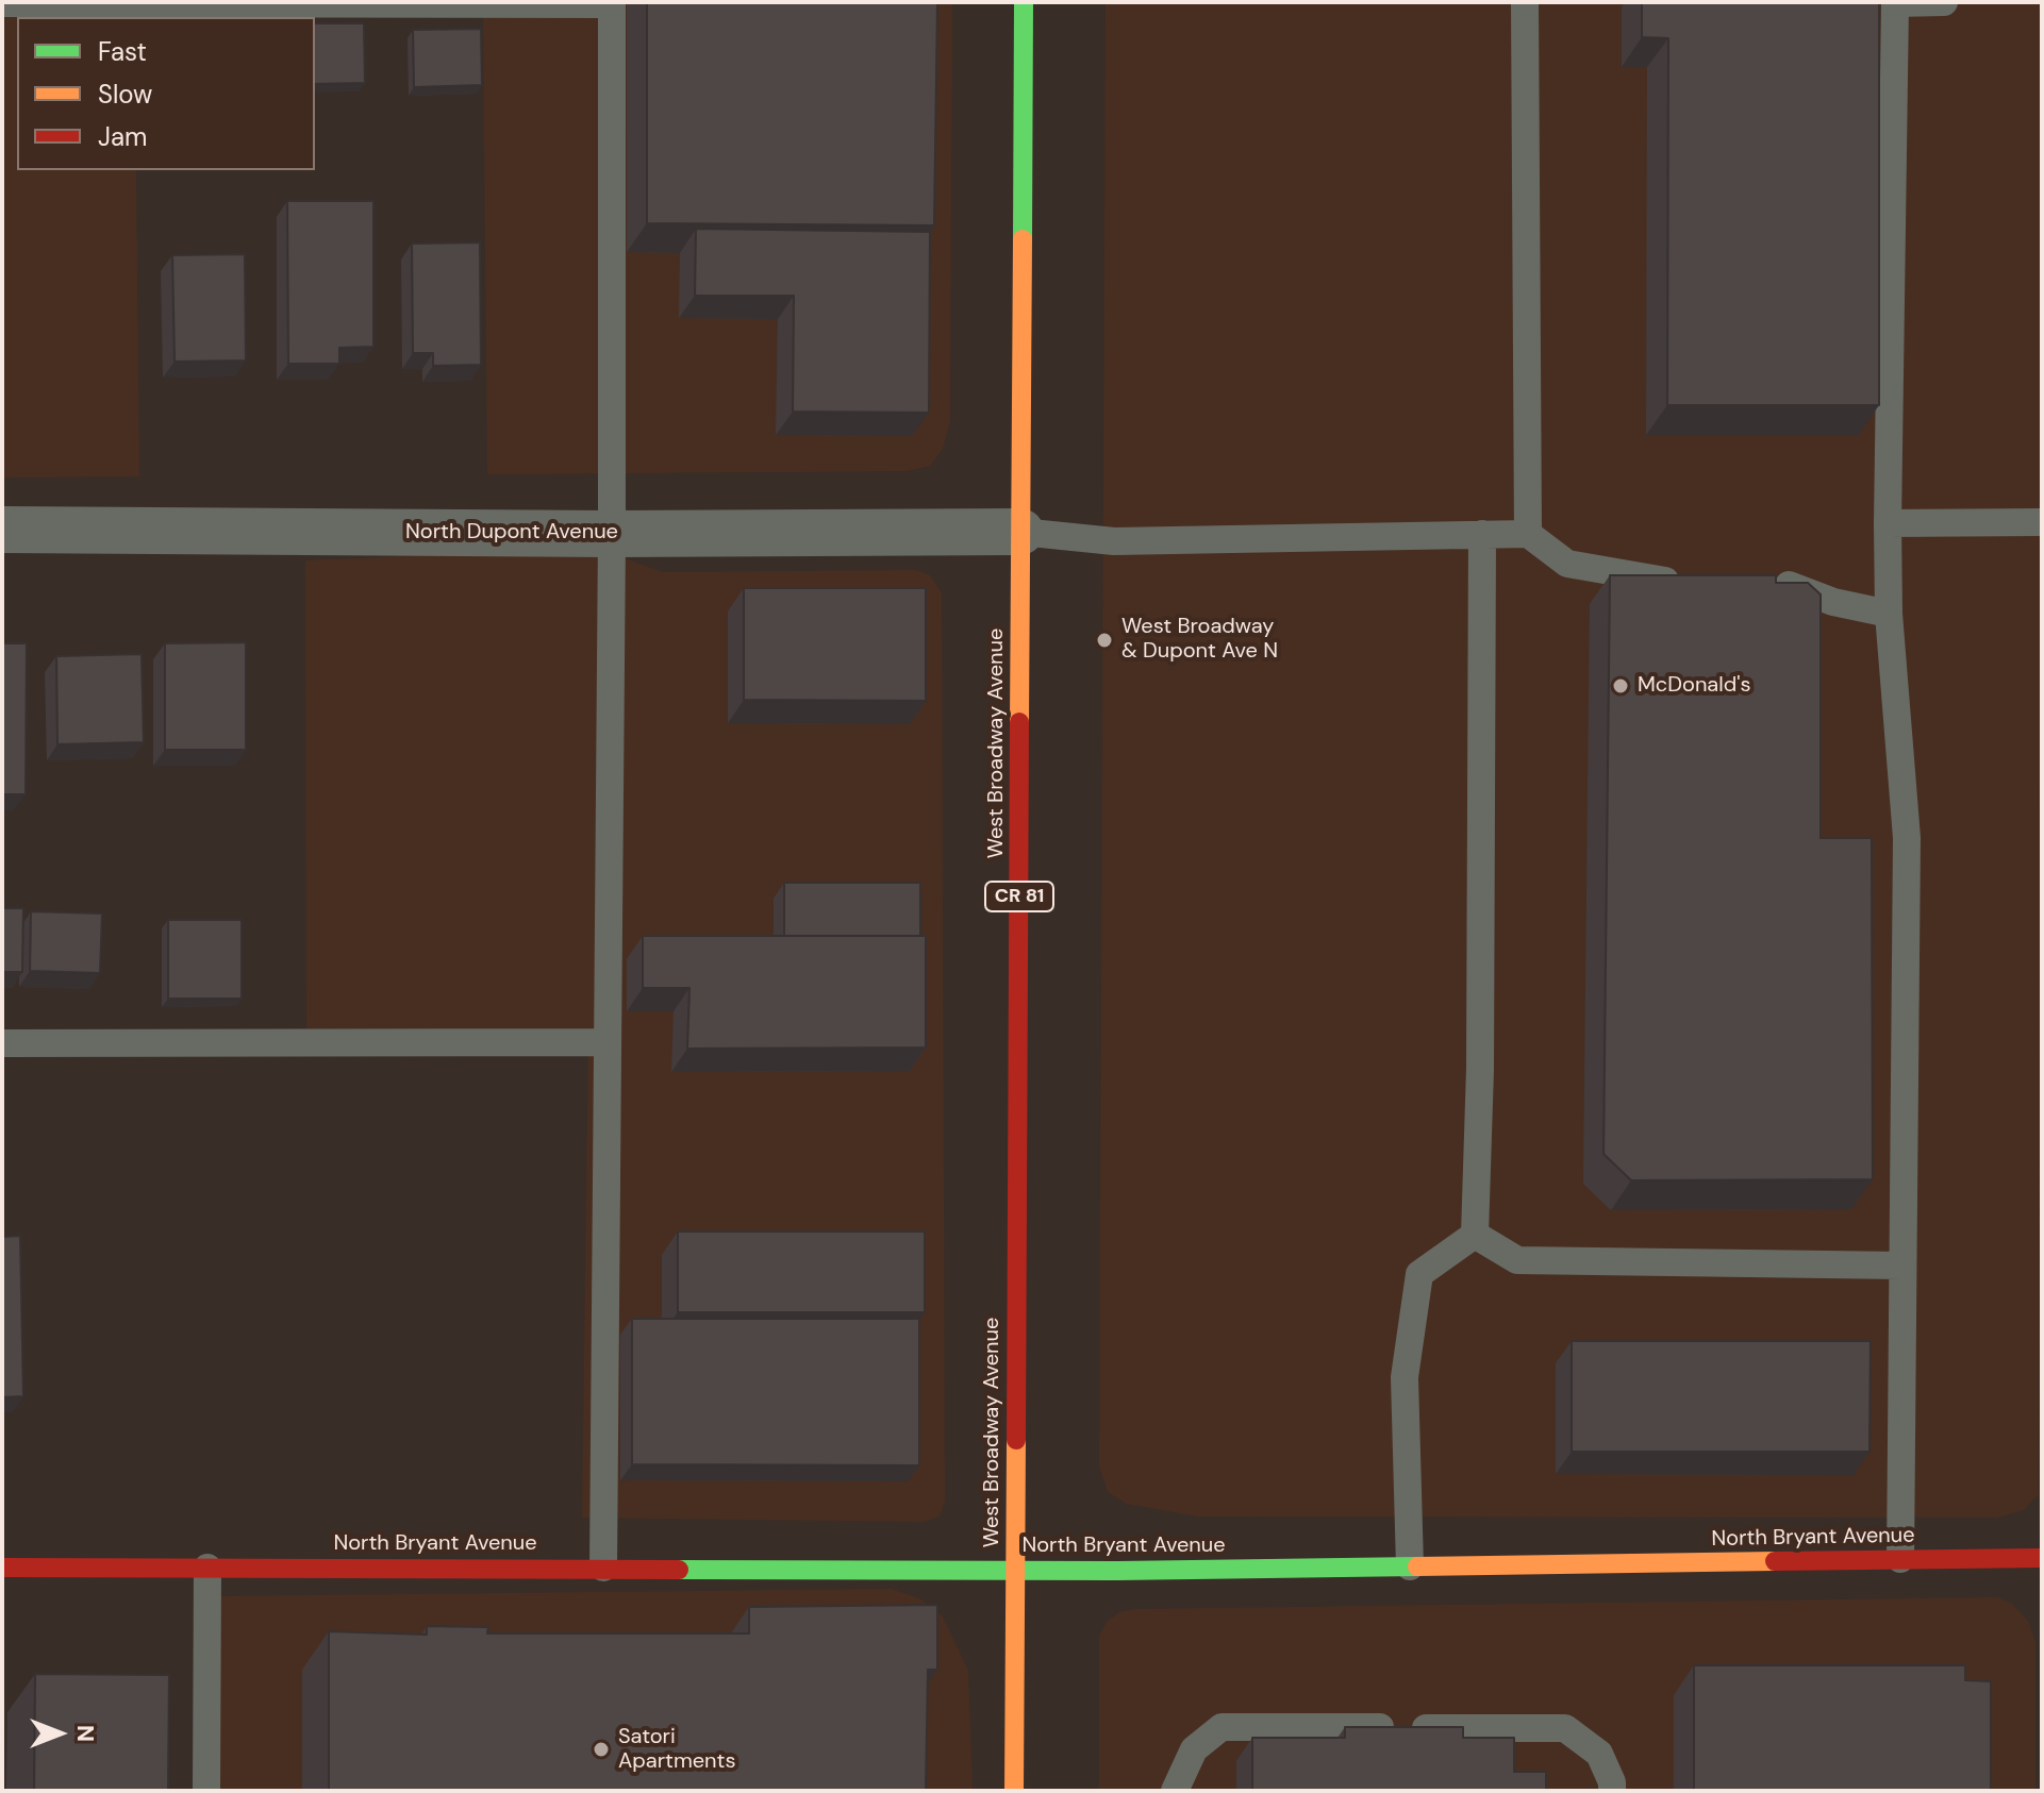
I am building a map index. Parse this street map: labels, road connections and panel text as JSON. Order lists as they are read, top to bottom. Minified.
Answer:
{"streets":{"street":["North Dupont Avenue","West Broadway Avenue","CR 81","North Bryant Avenue"]},"crossings":[["North Dupont Avenue","West Broadway Avenue"],["West Broadway Avenue","North Bryant Avenue"]],"places":["West Broadway & Dupont Ave N","McDonald's","Satori Apartments"],"legend":["Fast","Slow","Jam"],"north":"right"}
